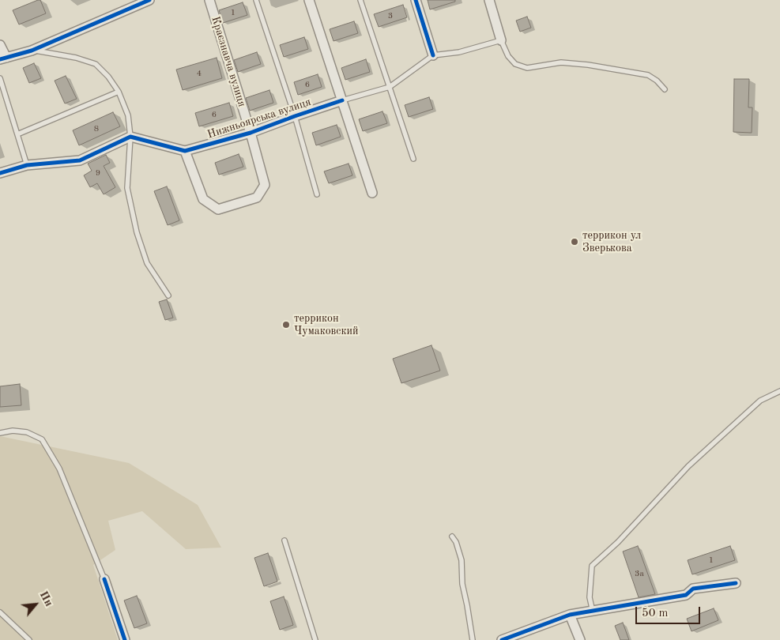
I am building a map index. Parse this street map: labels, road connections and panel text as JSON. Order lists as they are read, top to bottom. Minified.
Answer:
{"streets":{"street":["Краєзнавча вулиця","Нижньоярська вулиця"]},"crossings":[["Краєзнавча вулиця","Нижньоярська вулиця"]],"places":["террикон ул Зверькова","террикон Чумаковский"],"house_numbers":["1","3","4","6","6","8","9","1","3а"],"scale_bar":"50 m","north":"top right"}
